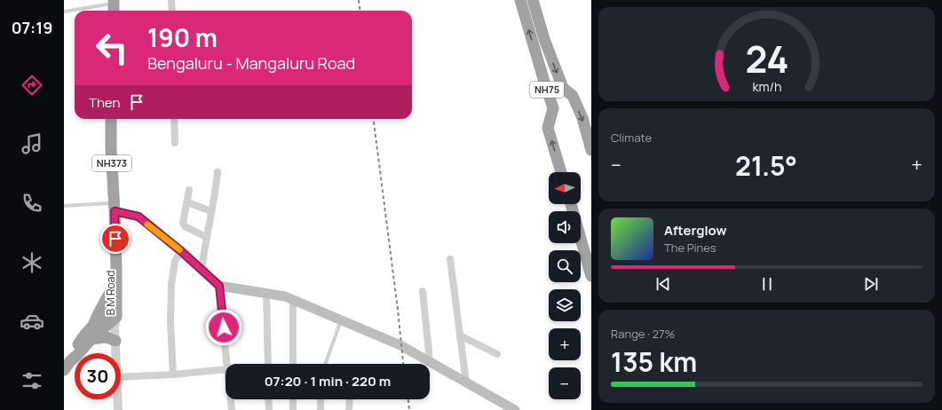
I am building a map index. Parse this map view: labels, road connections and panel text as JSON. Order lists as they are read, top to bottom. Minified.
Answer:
{"streets":{"highway":["NH75","NH373","B M Road"]},"crossings":[["NH373","B M Road"]],"north":"left","page":{"tabs":"07:19","turn":["190 m","Bengaluru - Mangaluru Road"],"then":"Then","tile":["Climate",["Range · 27%","135 km"]],"heat":["−","21.5°","+"],"map_buttons":["+","−"],"song":["Afterglow","The Pines"],"limit":"30","trip":"07:20 · 1 min · 220 m","gauge":["24","km/h"]}}
